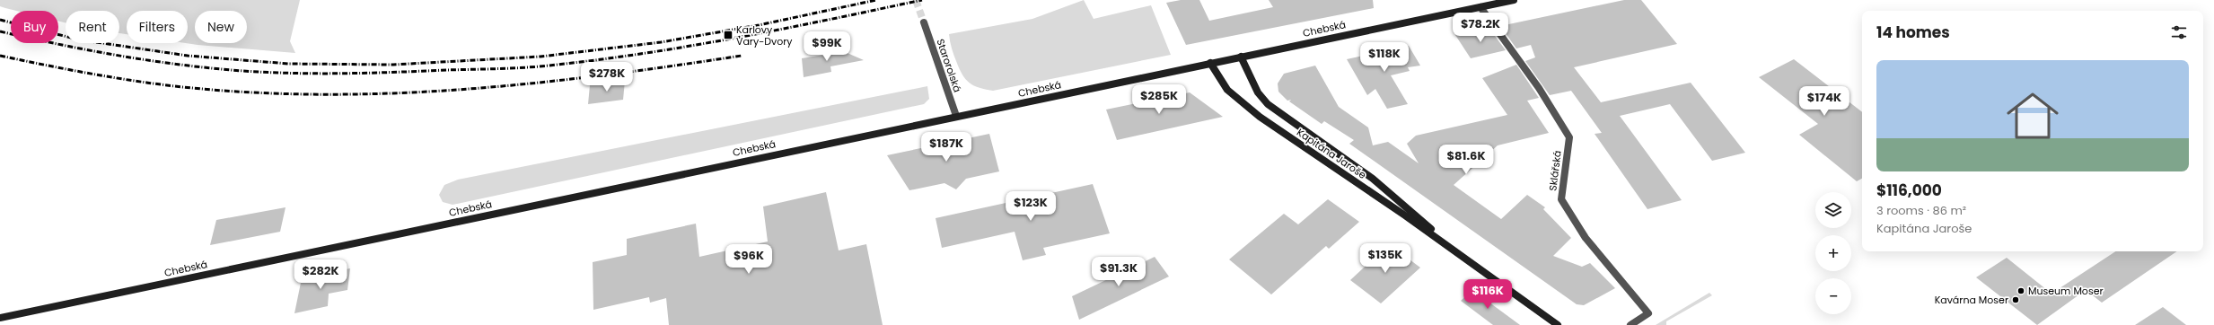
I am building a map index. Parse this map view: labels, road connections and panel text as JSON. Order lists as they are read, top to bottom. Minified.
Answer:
{"streets":{"street":["Chebská","Starorolská","Kapitána Jaroše","Sklářská"]},"crossings":[["Chebská","Starorolská"],["Chebská","Kapitána Jaroše"],["Chebská","Sklářská"]],"places":{"transit":["Karlovy Vary-Dvory"],"other":["Museum Moser","Kavárna Moser"]},"page":{"chip":["Buy","Rent","Filters","New"],"heading":"14 homes","price":["$78.2K","$99K","$118K","$278K","$285K","$174K","$187K","$81.6K","$123K","$135K","$96K","$91.3K","$282K","$116K"],"list":[{"name":"$116,000","note":"3 rooms · 86 m² · Kapitána Jaroše"}],"map_buttons":["+","−"]}}
